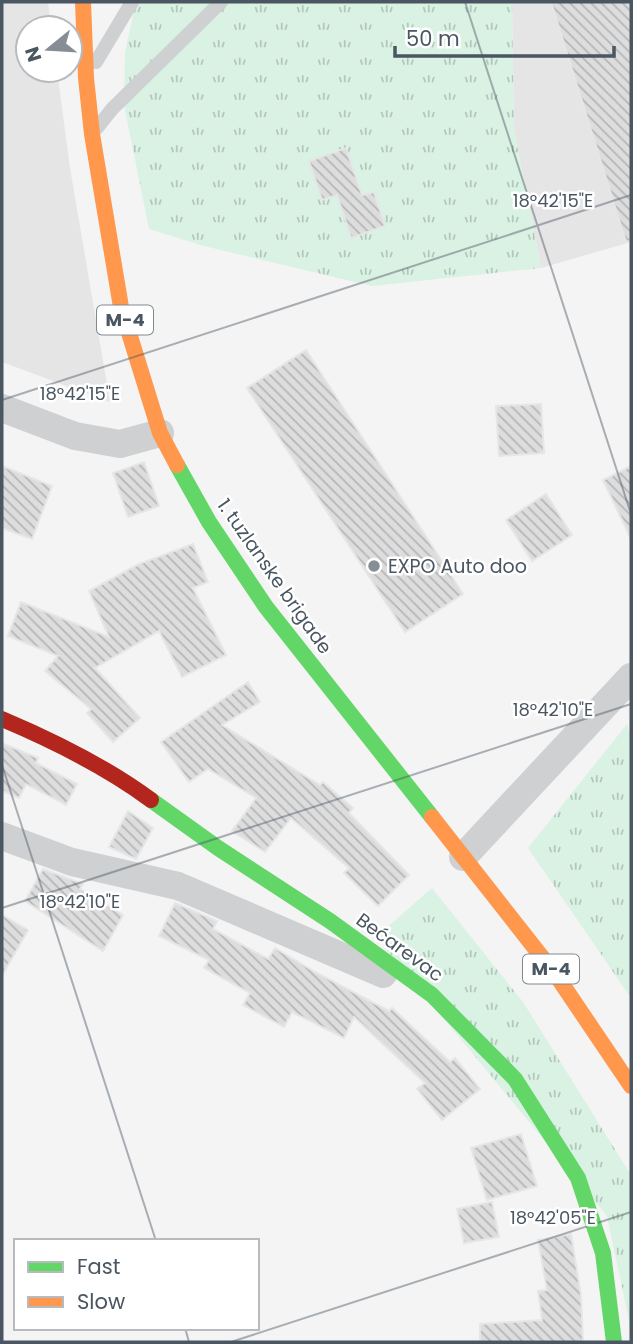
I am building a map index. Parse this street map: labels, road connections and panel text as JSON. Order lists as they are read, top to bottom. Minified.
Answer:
{"streets":{"main road":["M-4","1. tuzlanske brigade","Bećarevac"]},"places":["EXPO Auto doo"],"legend":["Fast","Slow"],"scale_bar":"50 m","north":"left","coordinates":["18°42'15\"E","18°42'10\"E","18°42'05\"E"]}
